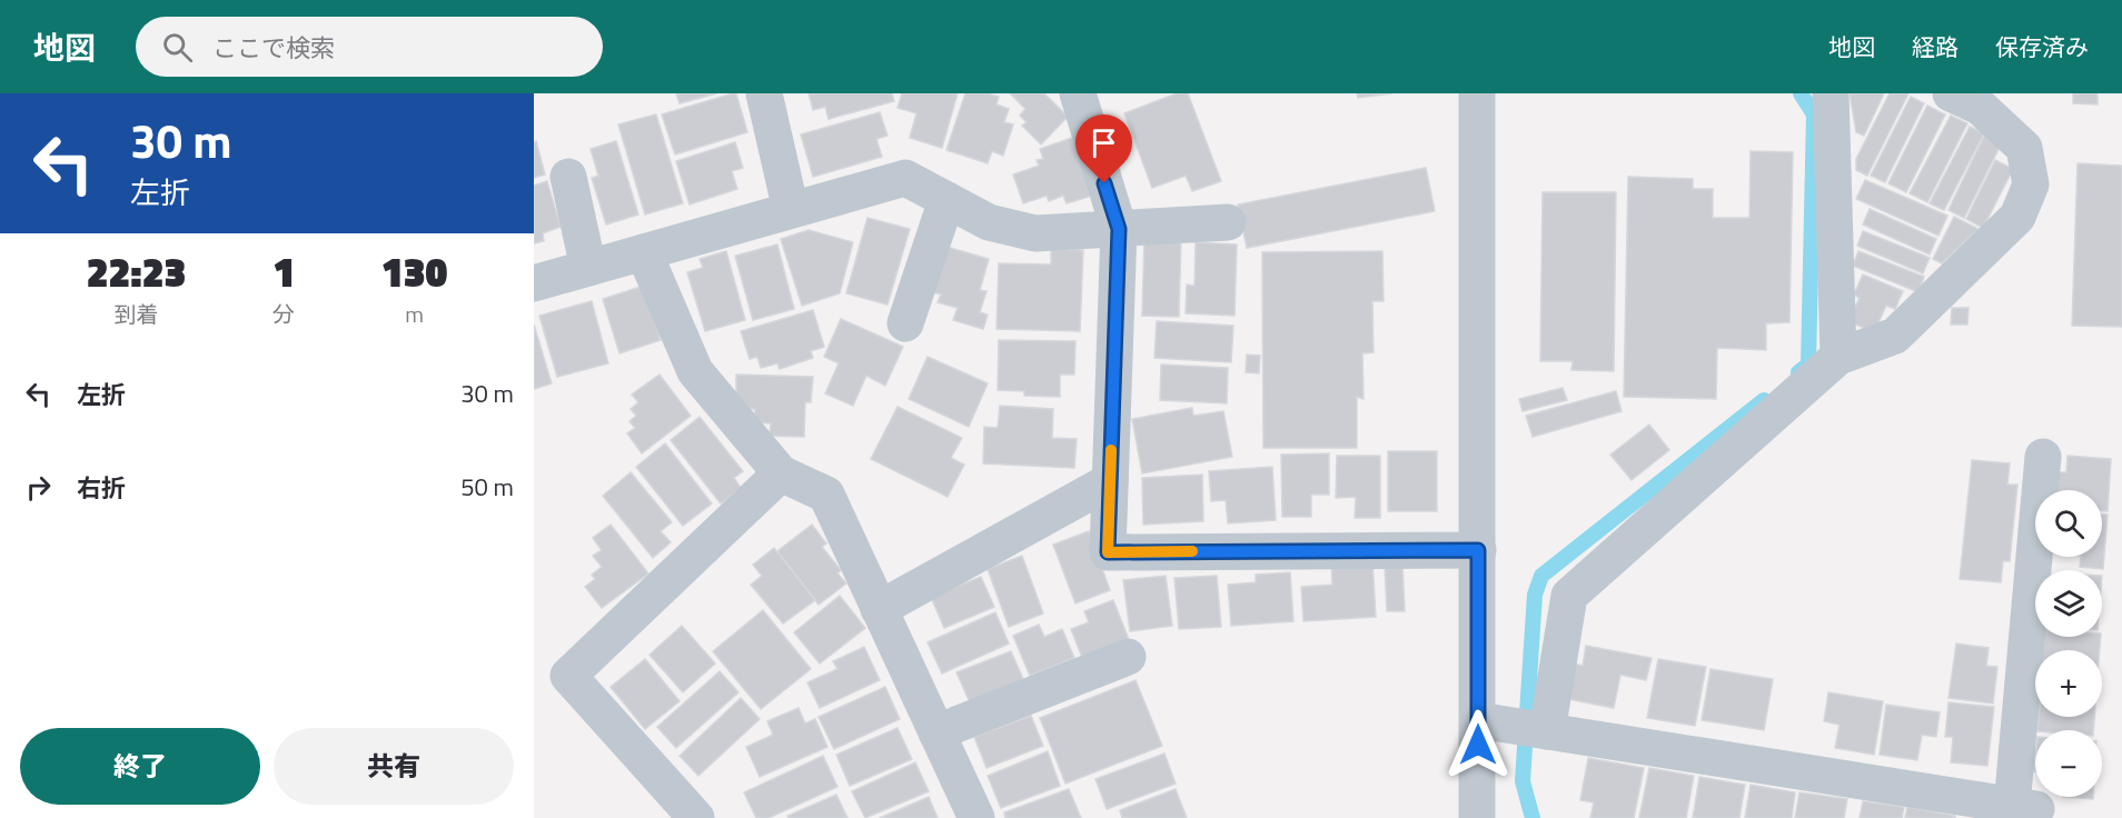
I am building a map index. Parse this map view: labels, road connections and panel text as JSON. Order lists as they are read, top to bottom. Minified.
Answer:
{"page":{"header":"地図","search":"ここで検索","nav":["地図","経路","保存済み"],"turn":["30 m","左折"],"eta":["22:23","到着","1","分","130","m"],"list":[{"name":"左折","value":"30 m"},{"name":"右折","value":"50 m"}],"map_buttons":["+","−"],"buttons":["終了","共有"]}}
